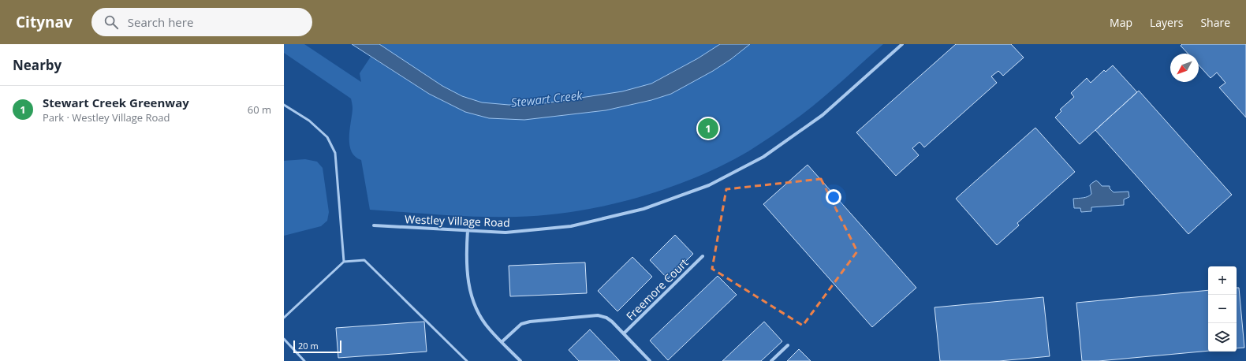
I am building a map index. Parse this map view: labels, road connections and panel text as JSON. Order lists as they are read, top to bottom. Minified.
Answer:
{"streets":{"street":["Westley Village Road","Freemore Court"]},"water":["Stewart Creek"],"scale_bar":"20 m","north":"bottom left","page":{"header":"Citynav","search":"Search here","nav":["Map","Layers","Share"],"heading":"Nearby","list":[{"mark":"1","name":"Stewart Creek Greenway","note":"Park · Westley Village Road","value":"60 m"}],"pins":"1","map_buttons":["+","−"],"scale":"20 m"}}
